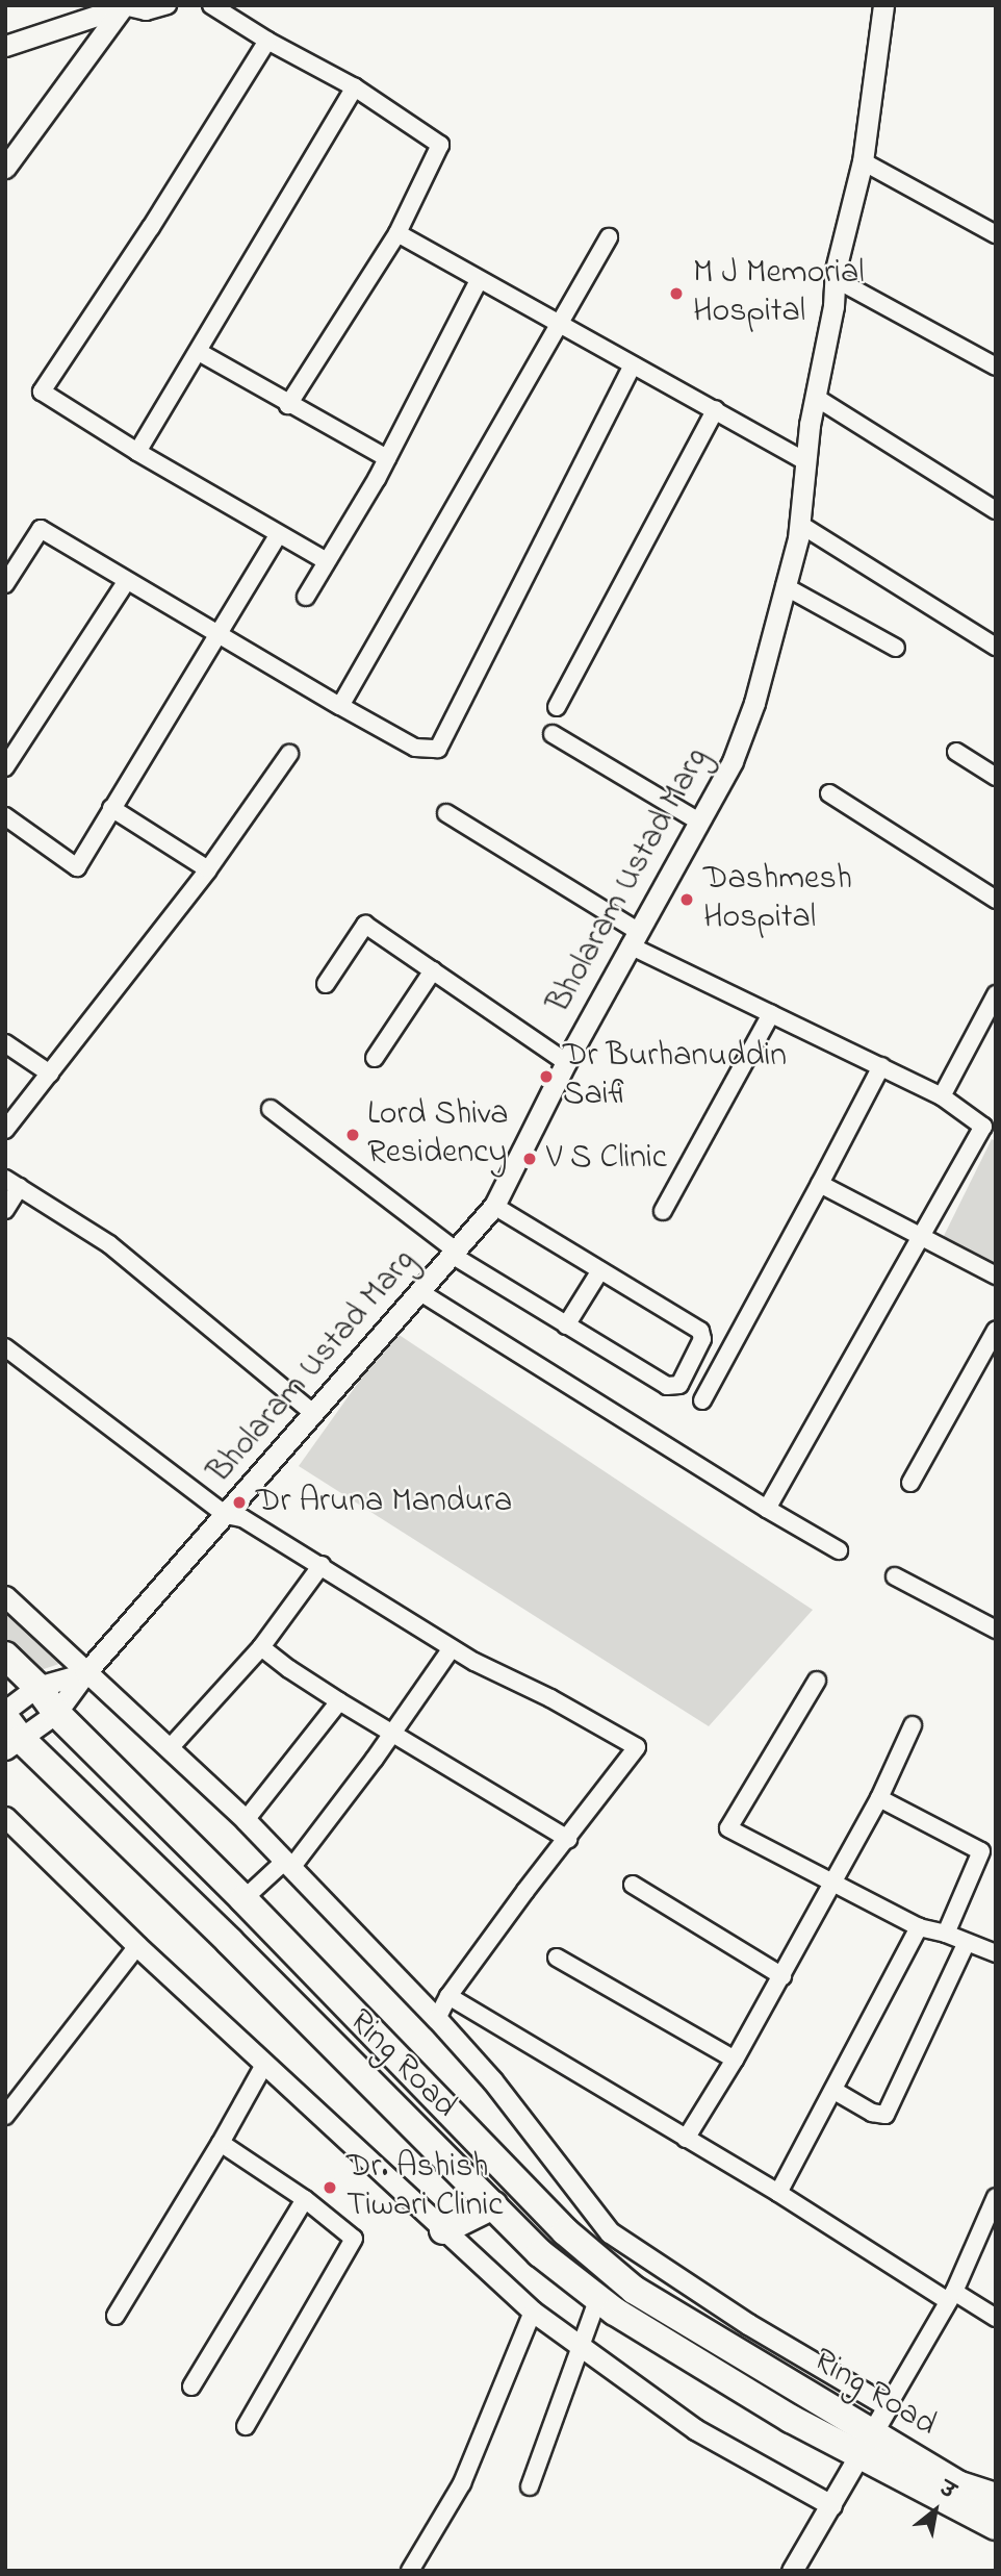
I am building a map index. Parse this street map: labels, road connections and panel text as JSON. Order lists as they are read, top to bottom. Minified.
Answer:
{"streets":{"highway":["Ring Road"],"street":["Bholaram Ustad Marg"]},"crossings":[["Bholaram Ustad Marg","Ring Road"]],"places":["M J Memorial Hospital","Dashmesh Hospital","Dr Burhanuddin Saifi","Lord Shiva Residency","V S Clinic","Dr Aruna Mandura","Dr. Ashish Tiwari Clinic"],"north":"top right"}
